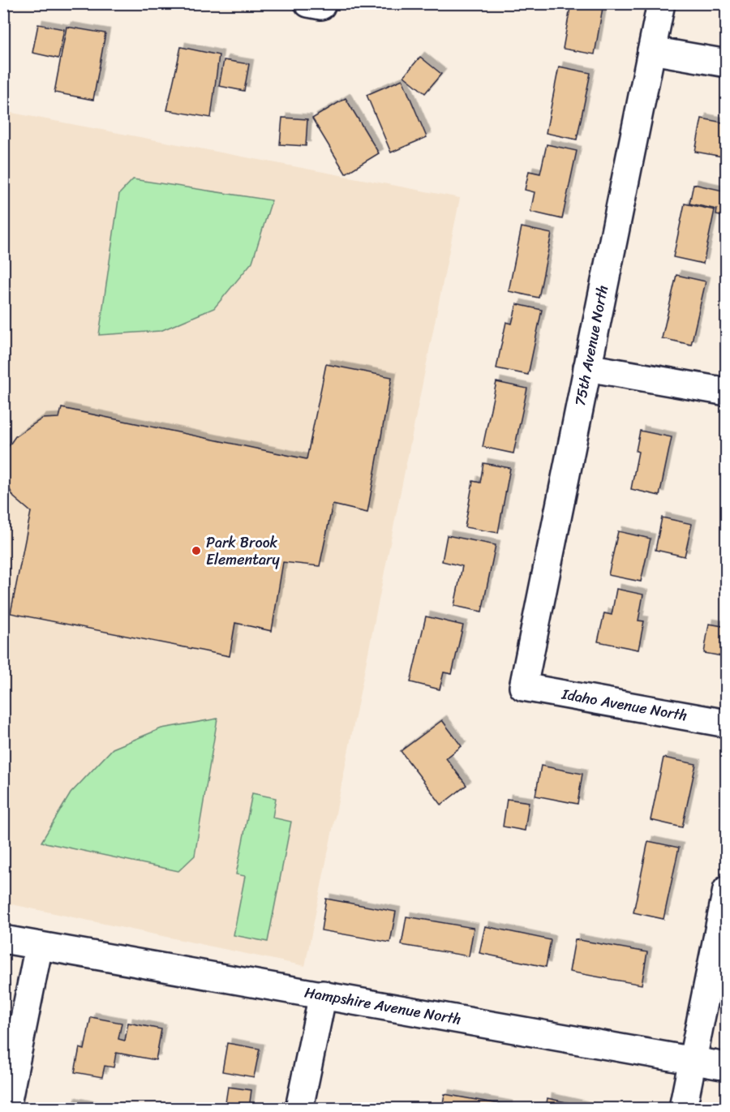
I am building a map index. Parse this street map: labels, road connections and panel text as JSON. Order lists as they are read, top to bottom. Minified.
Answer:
{"streets":{"street":["75th Avenue North","Idaho Avenue North","Hampshire Avenue North"]},"crossings":[["75th Avenue North","Idaho Avenue North"]],"places":["Park Brook Elementary"]}
